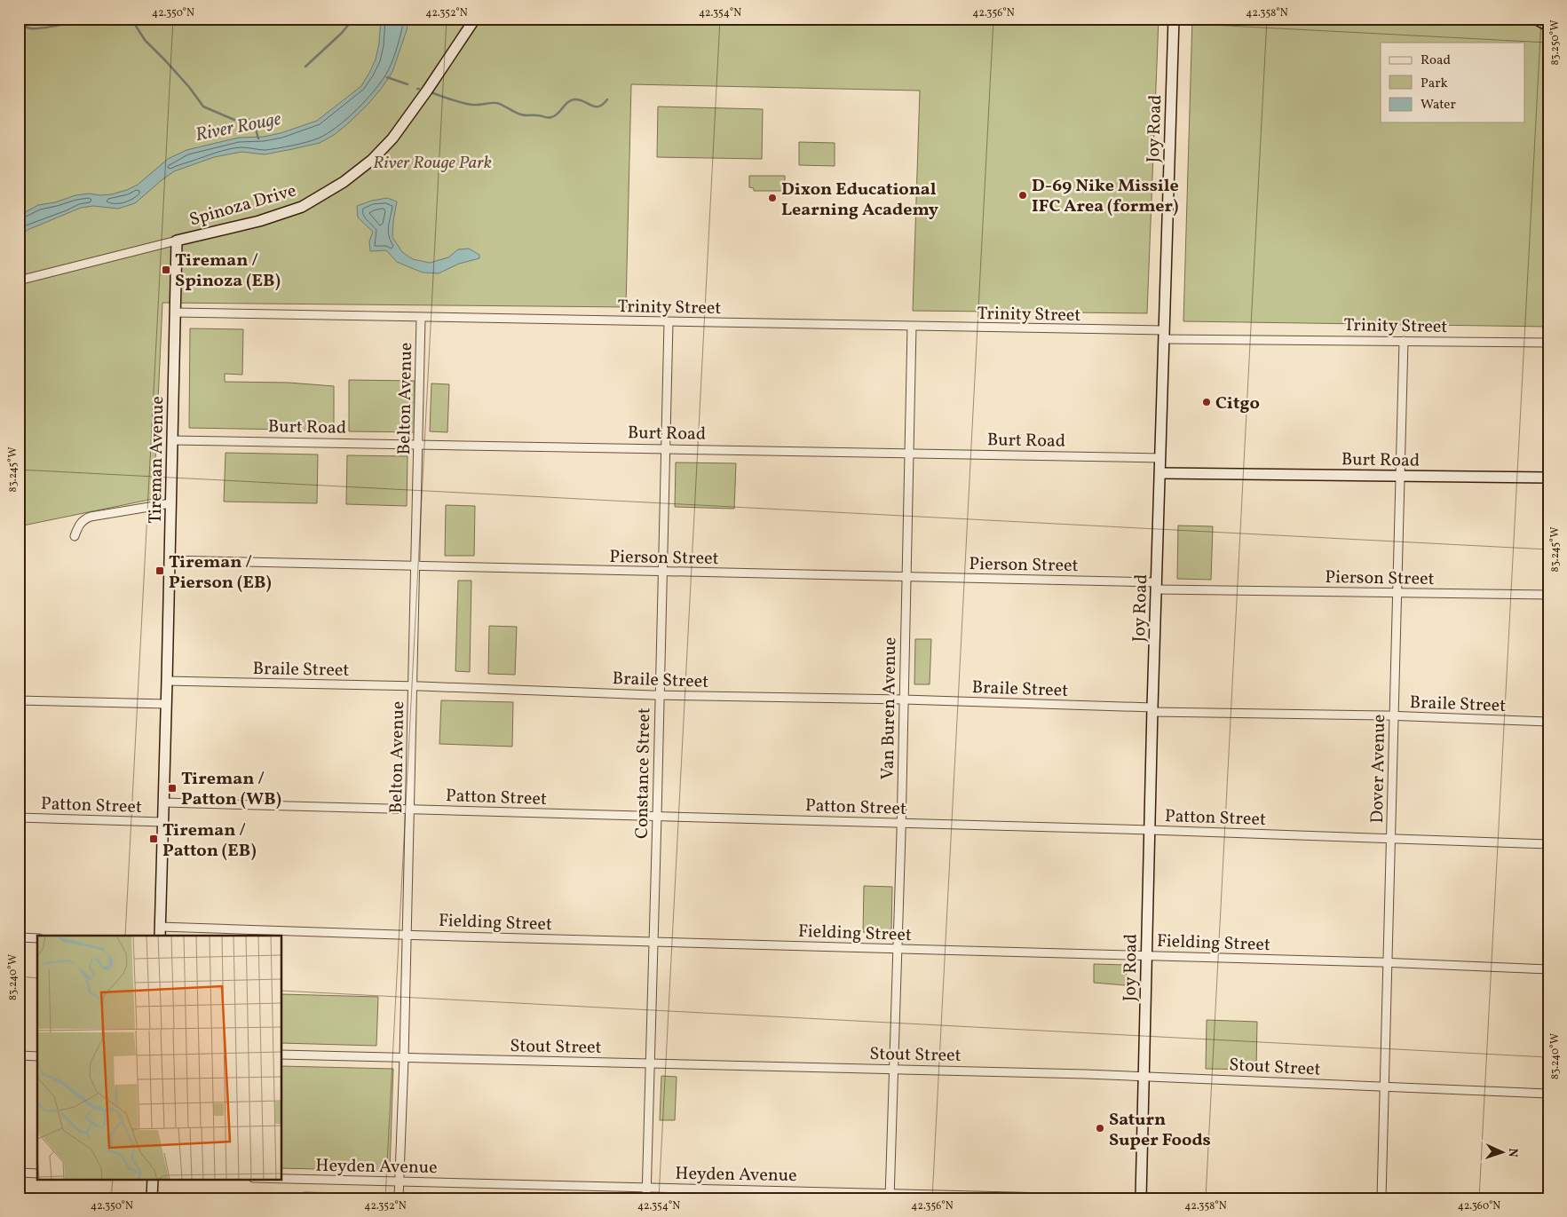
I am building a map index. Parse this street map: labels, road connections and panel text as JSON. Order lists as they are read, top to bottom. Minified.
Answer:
{"streets":{"street":["Joy Road","Spinoza Drive","Trinity Street","Belton Avenue","Burt Road","Tireman Avenue","Pierson Street","Braile Street","Van Buren Avenue","Dover Avenue","Constance Street","Patton Street","Fielding Street","Stout Street","Heyden Avenue"]},"crossings":[["Joy Road","Trinity Street"],["Joy Road","Burt Road"],["Joy Road","Pierson Street"],["Joy Road","Braile Street"],["Joy Road","Patton Street"],["Joy Road","Fielding Street"],["Joy Road","Stout Street"],["Spinoza Drive","Tireman Avenue"],["Trinity Street","Belton Avenue"],["Trinity Street","Tireman Avenue"],["Trinity Street","Van Buren Avenue"],["Trinity Street","Dover Avenue"],["Trinity Street","Constance Street"],["Belton Avenue","Burt Road"],["Belton Avenue","Pierson Street"],["Belton Avenue","Braile Street"],["Belton Avenue","Patton Street"],["Belton Avenue","Fielding Street"],["Belton Avenue","Stout Street"],["Belton Avenue","Heyden Avenue"],["Burt Road","Tireman Avenue"],["Burt Road","Van Buren Avenue"],["Burt Road","Dover Avenue"],["Burt Road","Constance Street"],["Tireman Avenue","Pierson Street"],["Tireman Avenue","Braile Street"],["Pierson Street","Van Buren Avenue"],["Pierson Street","Dover Avenue"],["Pierson Street","Constance Street"],["Braile Street","Van Buren Avenue"],["Braile Street","Dover Avenue"],["Braile Street","Constance Street"],["Van Buren Avenue","Patton Street"],["Van Buren Avenue","Fielding Street"],["Van Buren Avenue","Stout Street"],["Van Buren Avenue","Heyden Avenue"],["Dover Avenue","Patton Street"],["Dover Avenue","Fielding Street"],["Dover Avenue","Stout Street"],["Constance Street","Patton Street"],["Constance Street","Fielding Street"],["Constance Street","Stout Street"],["Constance Street","Heyden Avenue"]],"water":["River Rouge"],"parks":["River Rouge Park"],"places":{"other":["D-69 Nike Missile IFC Area (former)","Dixon Educational Learning Academy","Citgo","Saturn Super Foods"],"transit":["Tireman / Spinoza (EB)","Tireman / Pierson (EB)","Tireman / Patton (WB)","Tireman / Patton (EB)"]},"legend":["Road","Park","Water"],"north":"right","coordinates":["42.350°N","42.352°N","42.354°N","42.356°N","42.358°N","83.250°W","83.245°W","83.240°W","42.360°N"]}
